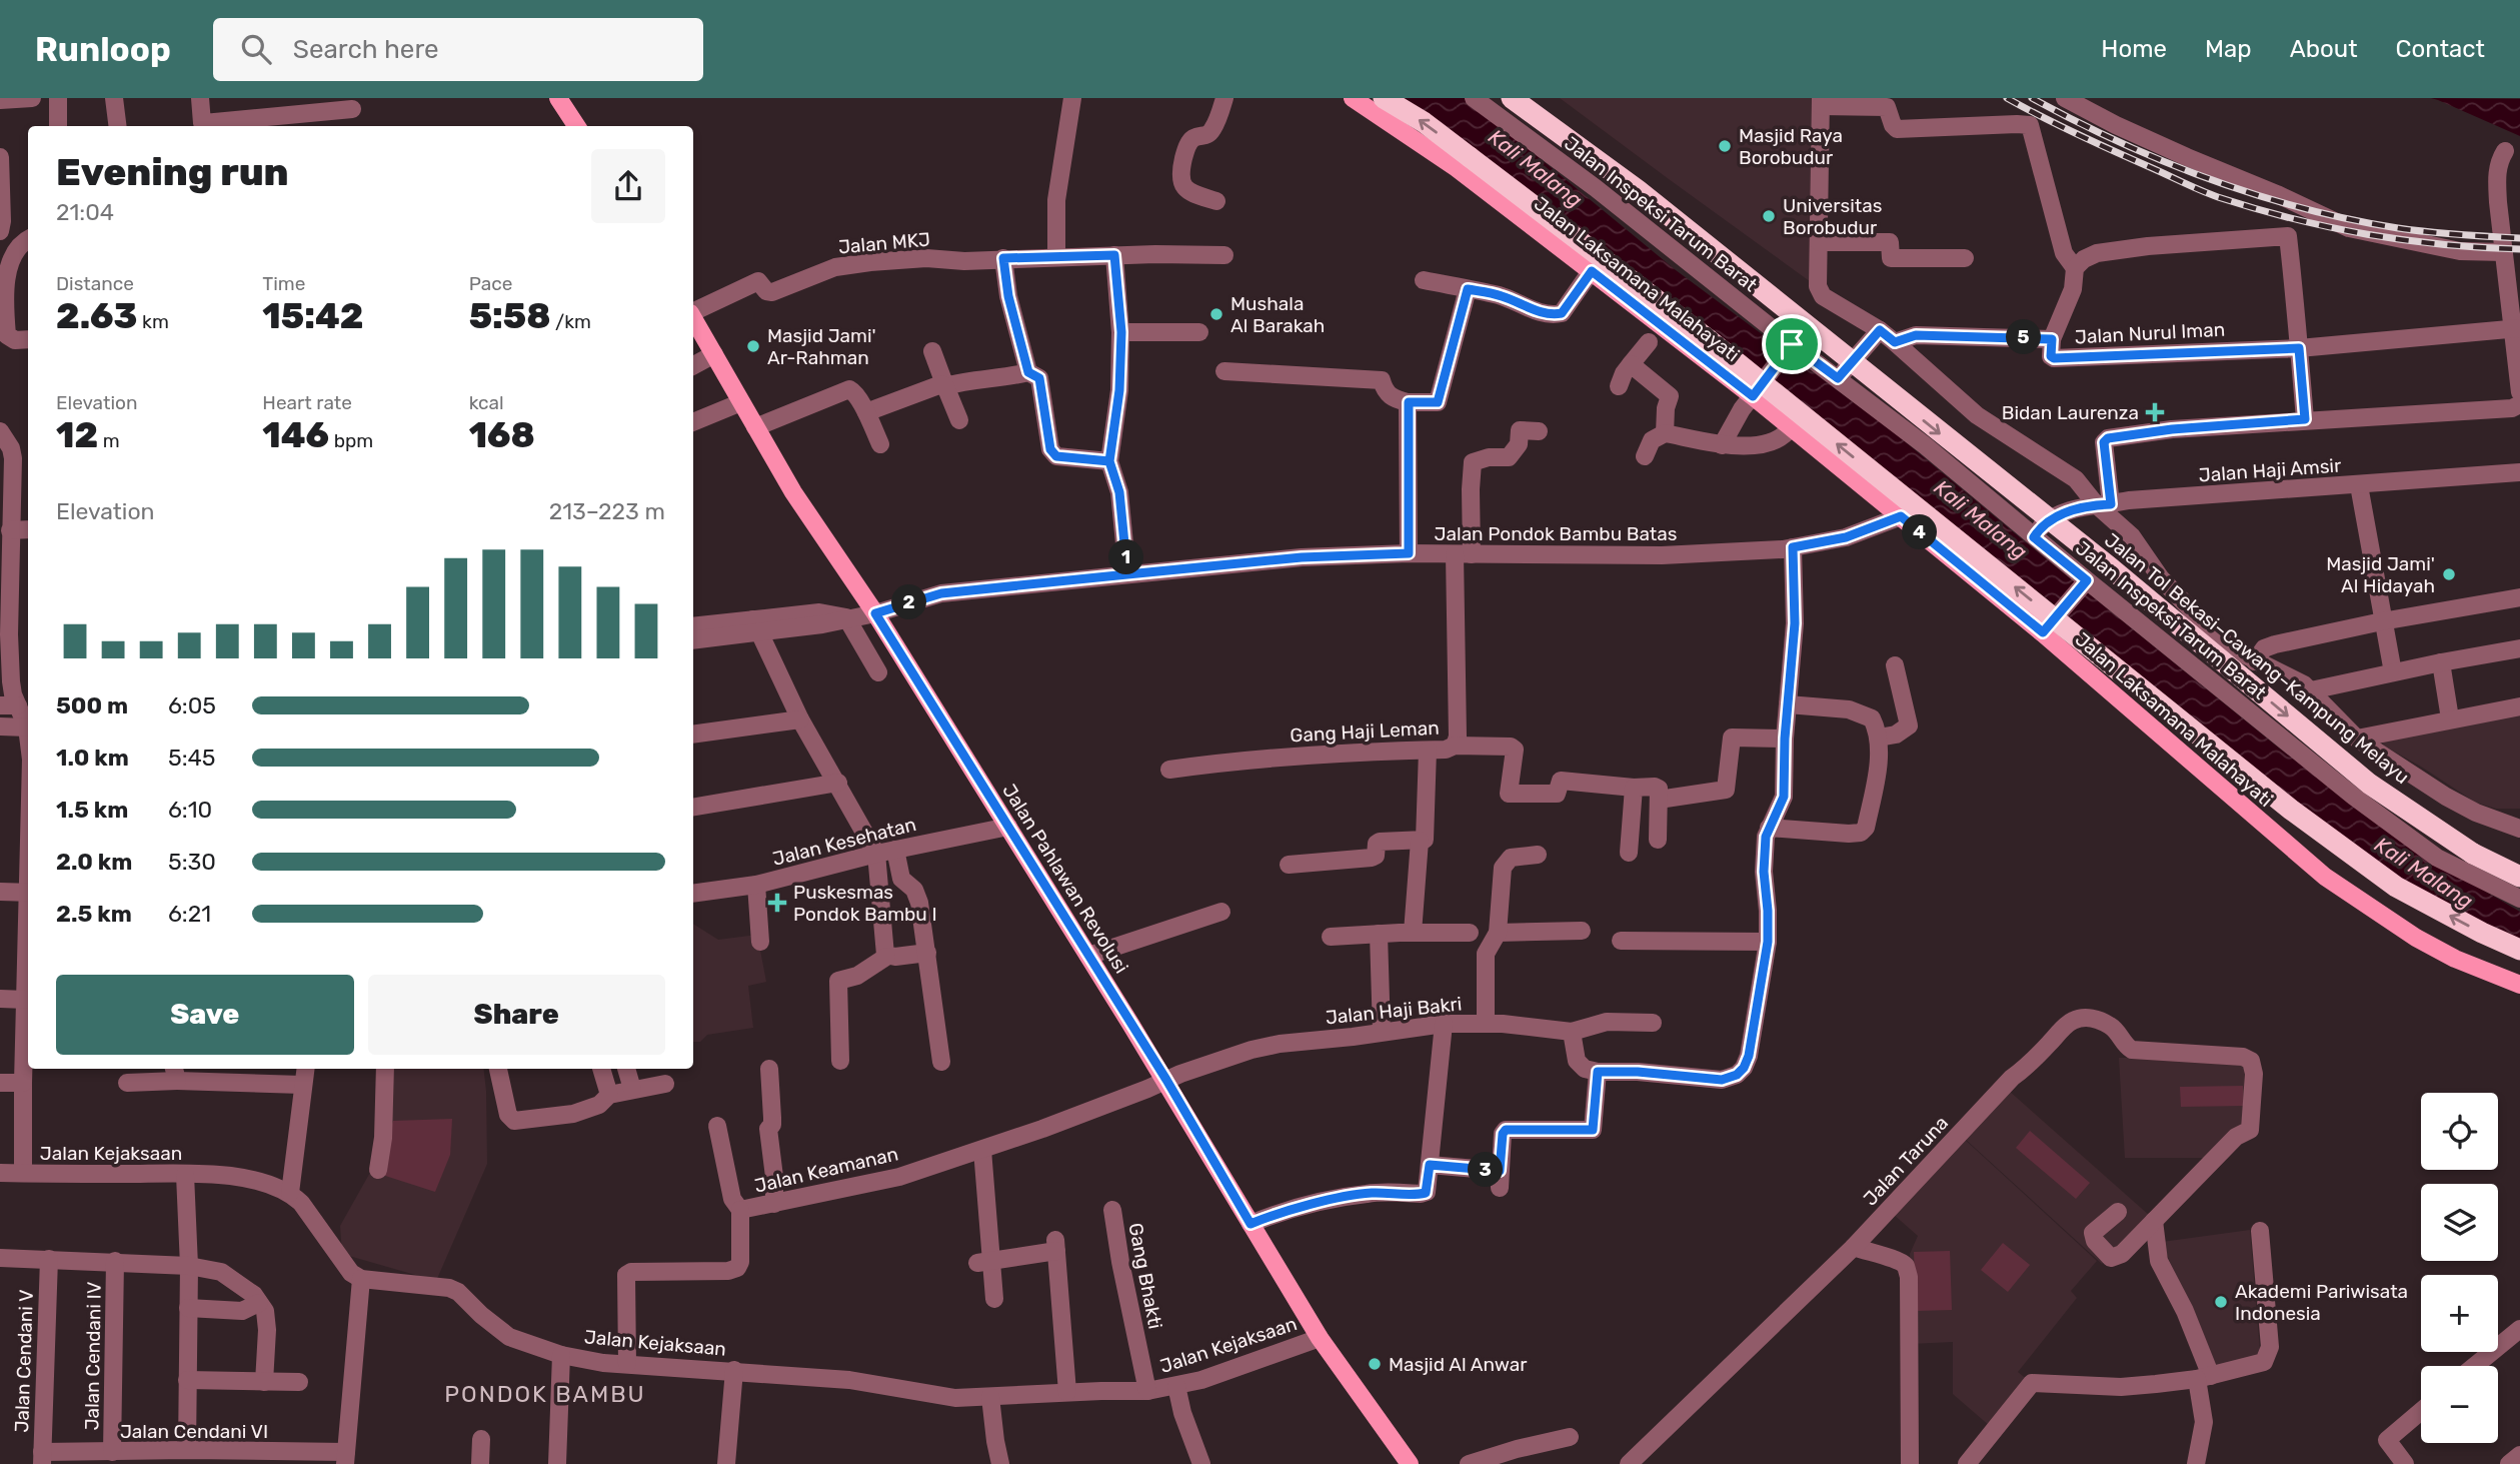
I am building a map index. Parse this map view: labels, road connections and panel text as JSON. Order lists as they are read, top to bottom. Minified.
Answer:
{"streets":{"highway":["Jalan Tol Bekasi–Cawang–Kampung Melayu"],"main road":["Jalan Laksamana Malahayati","Jalan Pahlawan Revolusi"],"street":["Jalan Inspeksi Tarum Barat","Jalan MKJ","Jalan Nurul Iman","Jalan Haji Amsir","Jalan Pondok Bambu Batas","Gang Haji Leman","Jalan Kesehatan","Jalan Haji Bakri","Jalan Kejaksaan","Jalan Taruna","Jalan Keamanan","Gang Bhakti","Jalan Cendani IV","Jalan Cendani V","Jalan Cendani VI"]},"crossings":[["Jalan Inspeksi Tarum Barat","Jalan Haji Amsir"],["Jalan Laksamana Malahayati","Jalan Pondok Bambu Batas"],["Jalan Pondok Bambu Batas","Gang Haji Leman"],["Jalan Pondok Bambu Batas","Jalan Pahlawan Revolusi"],["Jalan Kesehatan","Jalan Pahlawan Revolusi"],["Jalan Pahlawan Revolusi","Jalan Haji Bakri"],["Jalan Pahlawan Revolusi","Jalan Kejaksaan"],["Jalan Pahlawan Revolusi","Jalan Keamanan"],["Jalan Haji Bakri","Jalan Keamanan"],["Jalan Kejaksaan","Jalan Keamanan"],["Jalan Kejaksaan","Gang Bhakti"],["Jalan Cendani IV","Jalan Cendani VI"],["Jalan Cendani V","Jalan Cendani VI"]],"districts":["PONDOK BAMBU"],"water":["Kali Malang"],"places":{"other":["Masjid Raya Borobudur","Universitas Borobudur","Mushala Al Barakah","Masjid Jami' Ar-Rahman","Masjid Jami' Al Hidayah","Akademi Pariwisata Indonesia","Masjid Al Anwar"],"health":["Bidan Laurenza","Puskesmas Pondok Bambu I"]},"page":{"header":"Runloop","search":"Search here","nav":["Home","Map","About","Contact"],"heading":["Evening run","21:04"],"stats":[["Distance","2.63 km"],["Time","15:42"],["Pace","5:58 /km"],["Elevation","12 m"],["Heart rate","146 bpm"],["kcal","168"]],"pins":["5","4","1","2","3"],"chart":["Elevation","213–223 m"],"list":[{"name":"500 m","note":"6:05"},{"name":"1.0 km","note":"5:45"},{"name":"1.5 km","note":"6:10"},{"name":"2.0 km","note":"5:30"},{"name":"2.5 km","note":"6:21"}],"buttons":["Save","Share"],"map_buttons":["+","−"]}}
